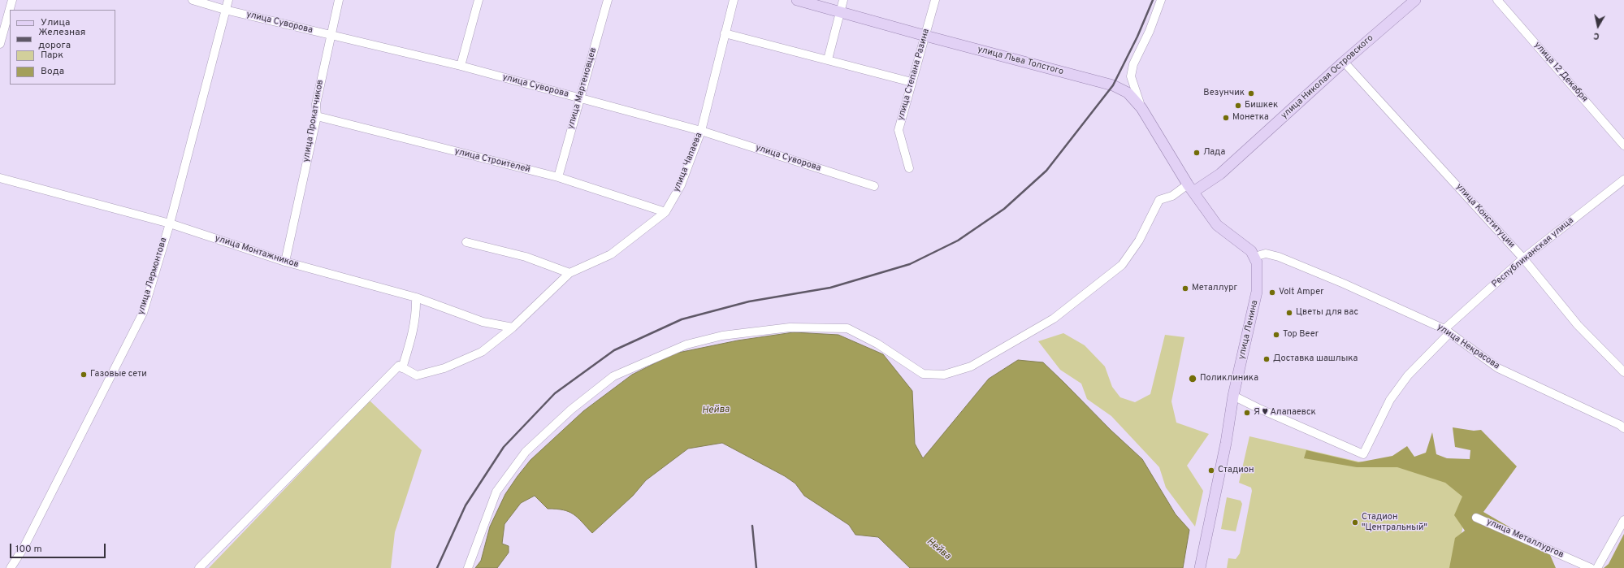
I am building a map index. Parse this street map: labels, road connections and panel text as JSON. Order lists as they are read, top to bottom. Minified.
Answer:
{"streets":{"main road":["улица Льва Толстого","улица Николая Островского","улица Ленина"],"street":["улица Суворова","улица 12 Декабря","улица Степана Разина","улица Мартеновцев","улица Прокатчиков","улица Строителей","улица Чапаева","улица Конституции","улица Монтажников","Республиканская улица","улица Лермонтова","улица Некрасова","улица Металлургов"]},"crossings":[["улица Суворова","улица Мартеновцев"],["улица Суворова","улица Прокатчиков"],["улица Суворова","улица Чапаева"],["улица Суворова","улица Лермонтова"],["улица Льва Толстого","улица Степана Разина"],["улица Льва Толстого","улица Николая Островского"],["улица Николая Островского","улица Конституции"],["улица Мартеновцев","улица Строителей"],["улица Прокатчиков","улица Строителей"],["улица Прокатчиков","улица Монтажников"],["улица Строителей","улица Чапаева"],["улица Чапаева","улица Монтажников"],["улица Конституции","Республиканская улица"],["улица Монтажников","улица Лермонтова"],["Республиканская улица","улица Ленина"],["Республиканская улица","улица Некрасова"],["улица Ленина","улица Некрасова"]],"water":["Нейва"],"places":["Везунчик","Бишкек","Монетка","Лада","Металлург","Volt Amper","Цветы для вас","Top Beer","Доставка шашлыка","Газовые сети","Поликлиника","Я ♥ Алапаевск","Стадион","Стадион \"Центральный\""],"legend":["Улица","Железная дорога","Парк","Вода"],"scale_bar":"100 m","north":"bottom"}
